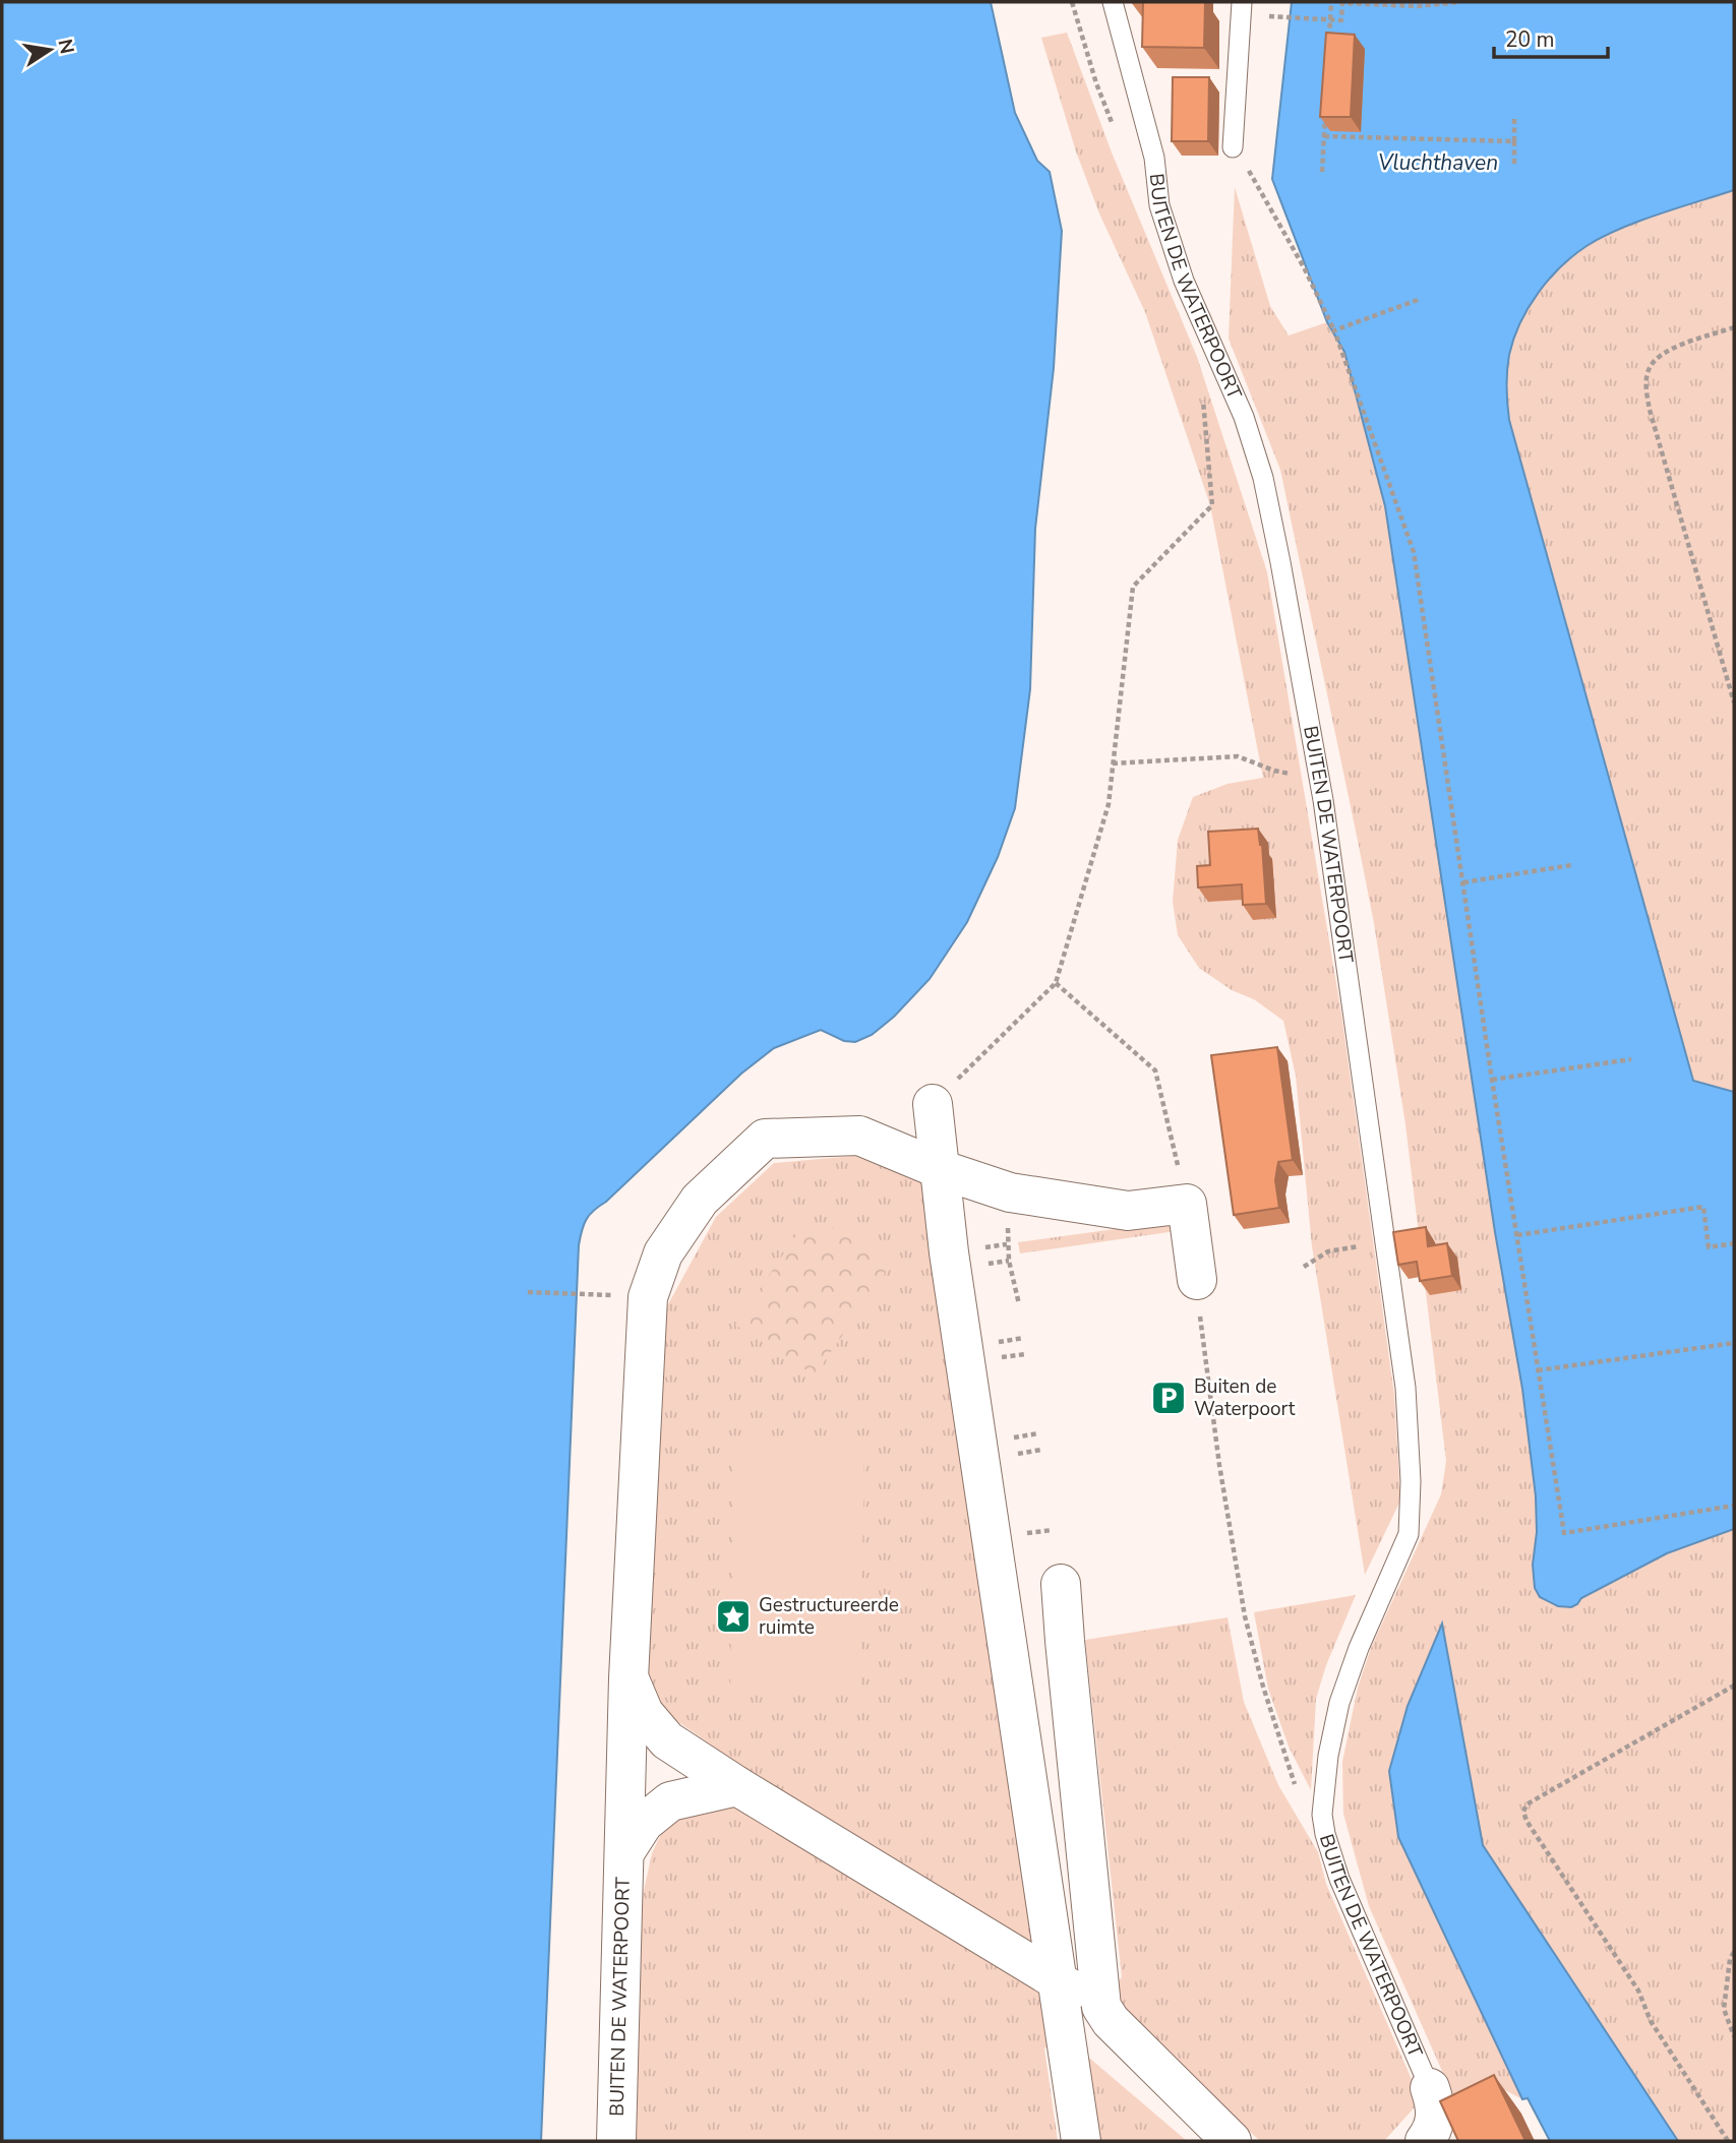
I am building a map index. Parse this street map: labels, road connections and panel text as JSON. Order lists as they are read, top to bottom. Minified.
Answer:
{"streets":{"street":["BUITEN DE WATERPOORT"]},"water":["Vluchthaven"],"places":{"parking":["Buiten de Waterpoort"],"place":["Gestructureerde ruimte"]},"scale_bar":"20 m","north":"right"}
